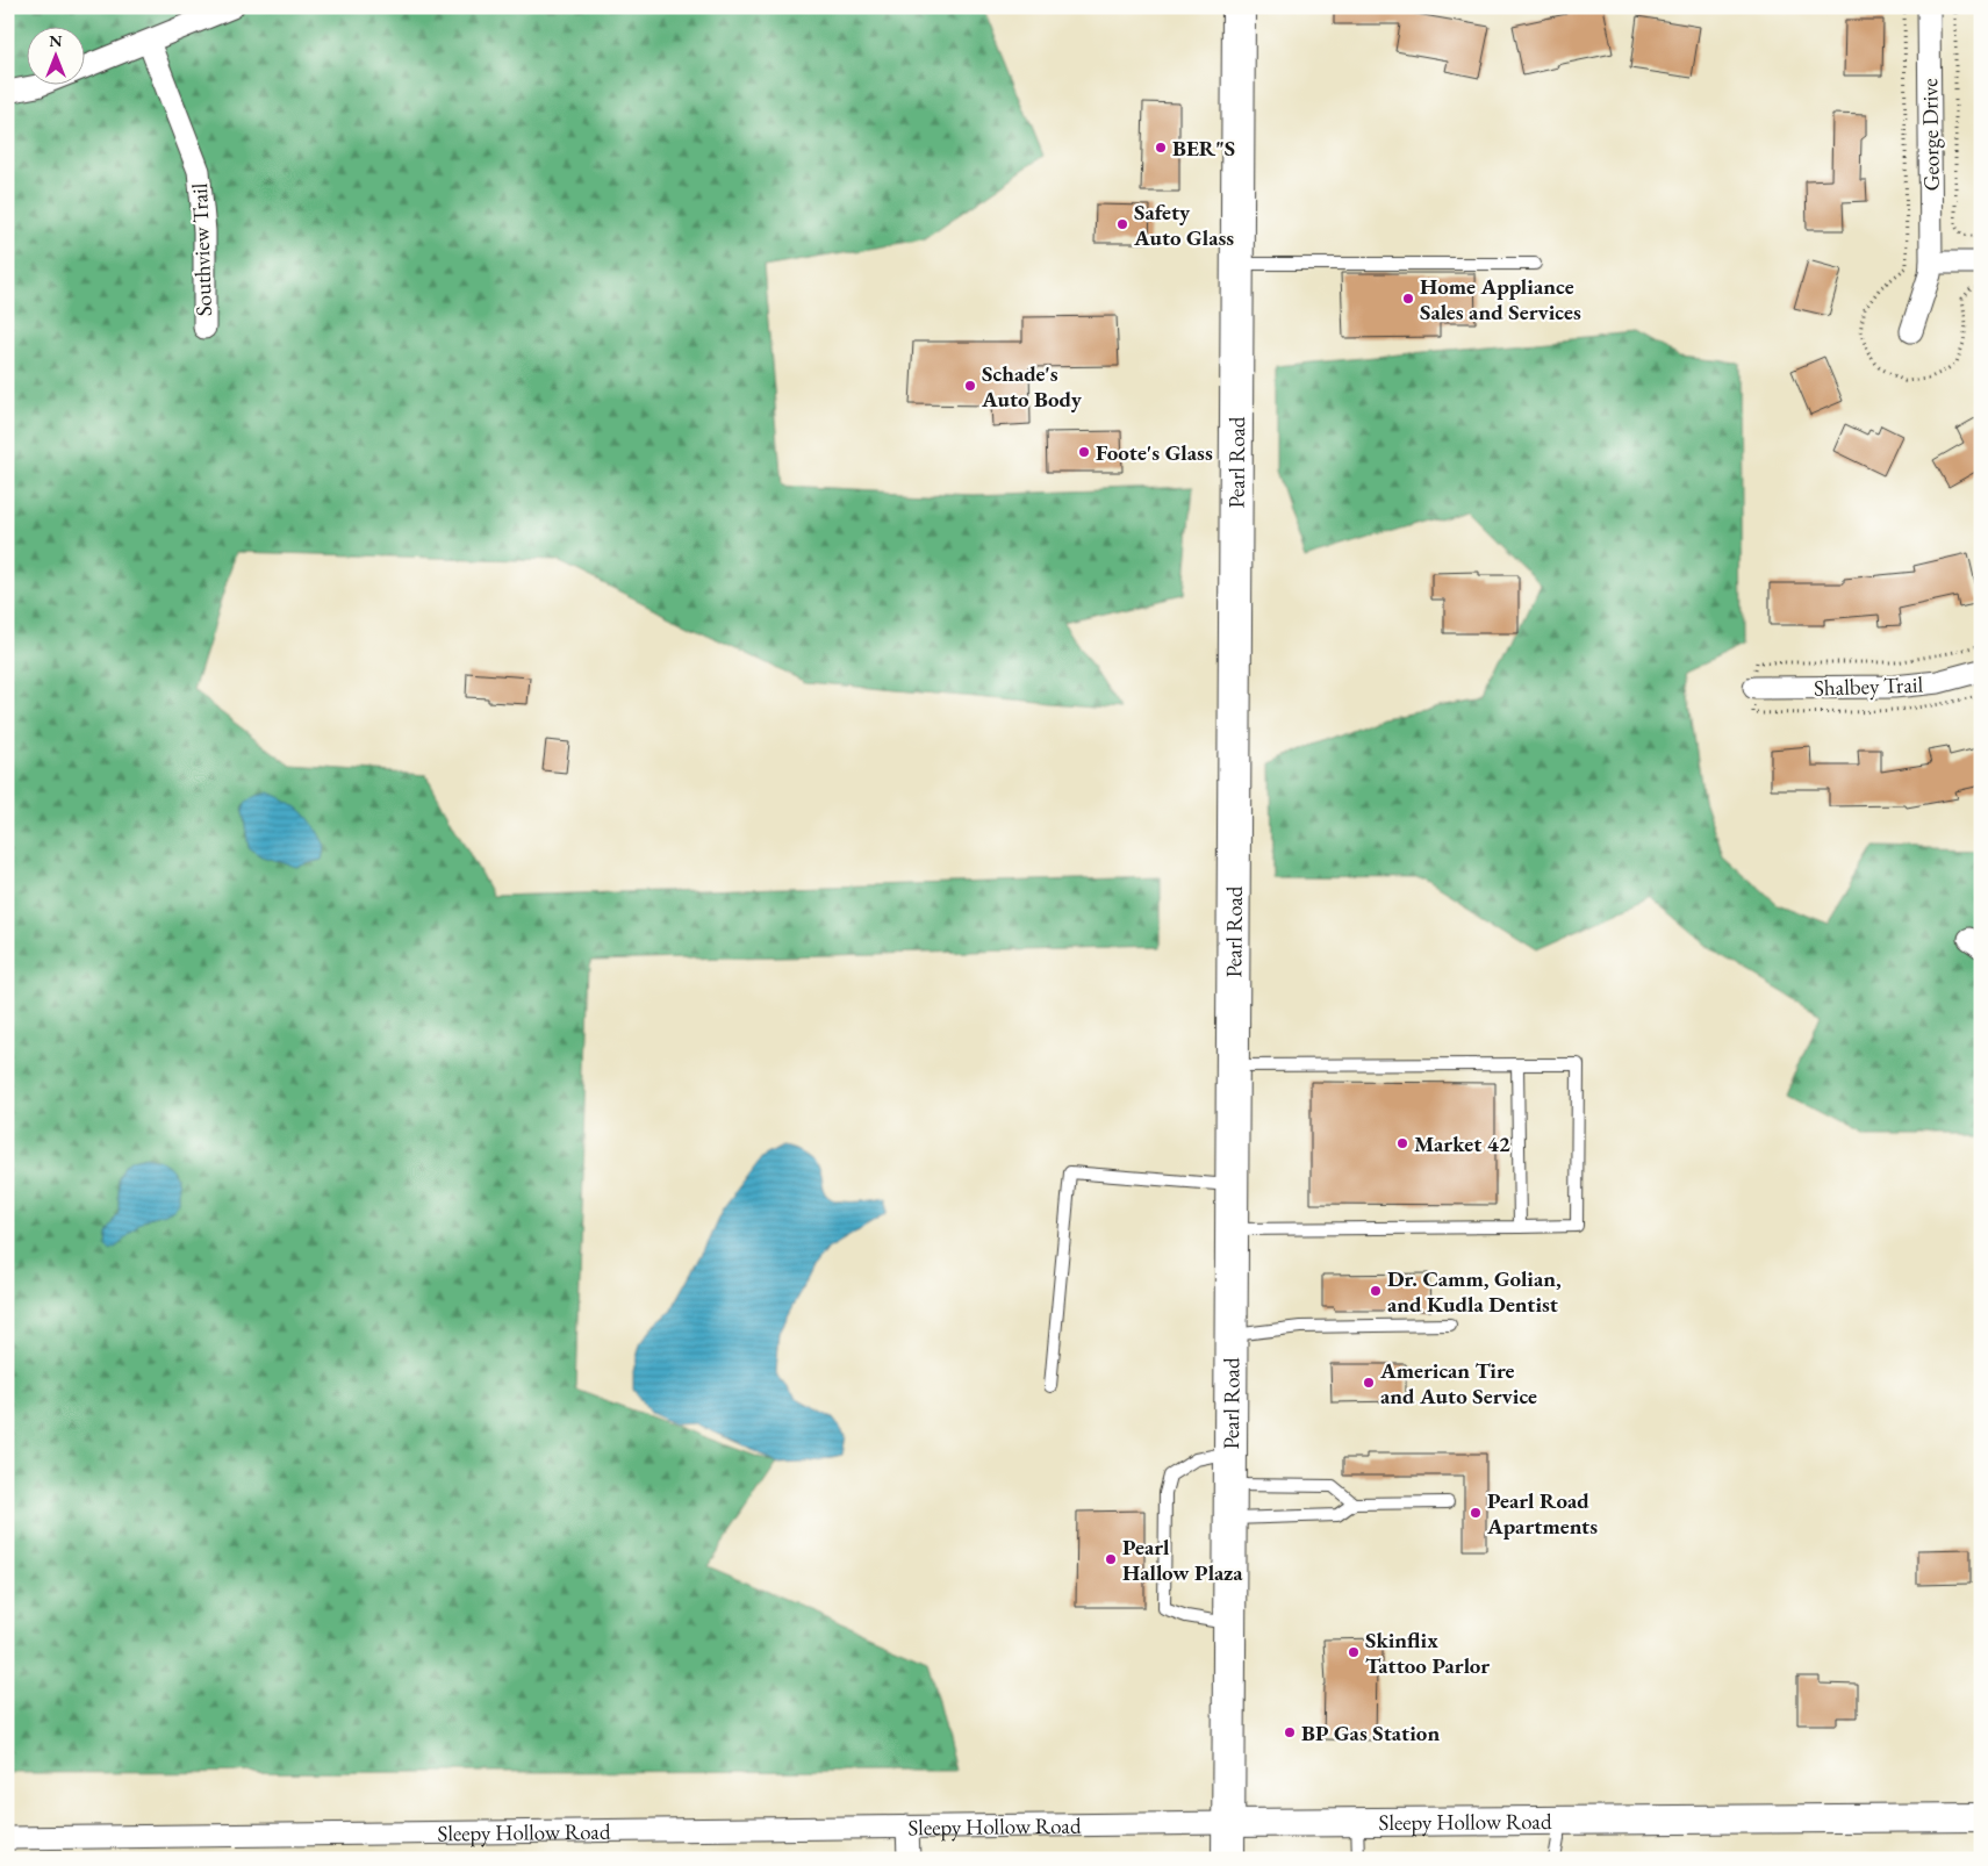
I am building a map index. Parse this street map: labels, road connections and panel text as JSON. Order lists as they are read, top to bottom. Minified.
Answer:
{"streets":{"main road":["Pearl Road"],"street":["George Drive","Southview Trail","Shalbey Trail","Sleepy Hollow Road"]},"crossings":[["Pearl Road","Sleepy Hollow Road"]],"places":["BER\"S","Safety Auto Glass","Home Appliance Sales and Services","Schade's Auto Body","Foote's Glass","Market 42","Dr. Camm, Golian, and Kudla Dentist","American Tire and Auto Service","Pearl Road Apartments","Pearl Hallow Plaza","Skinflix Tattoo Parlor","BP Gas Station"],"north":"top"}
